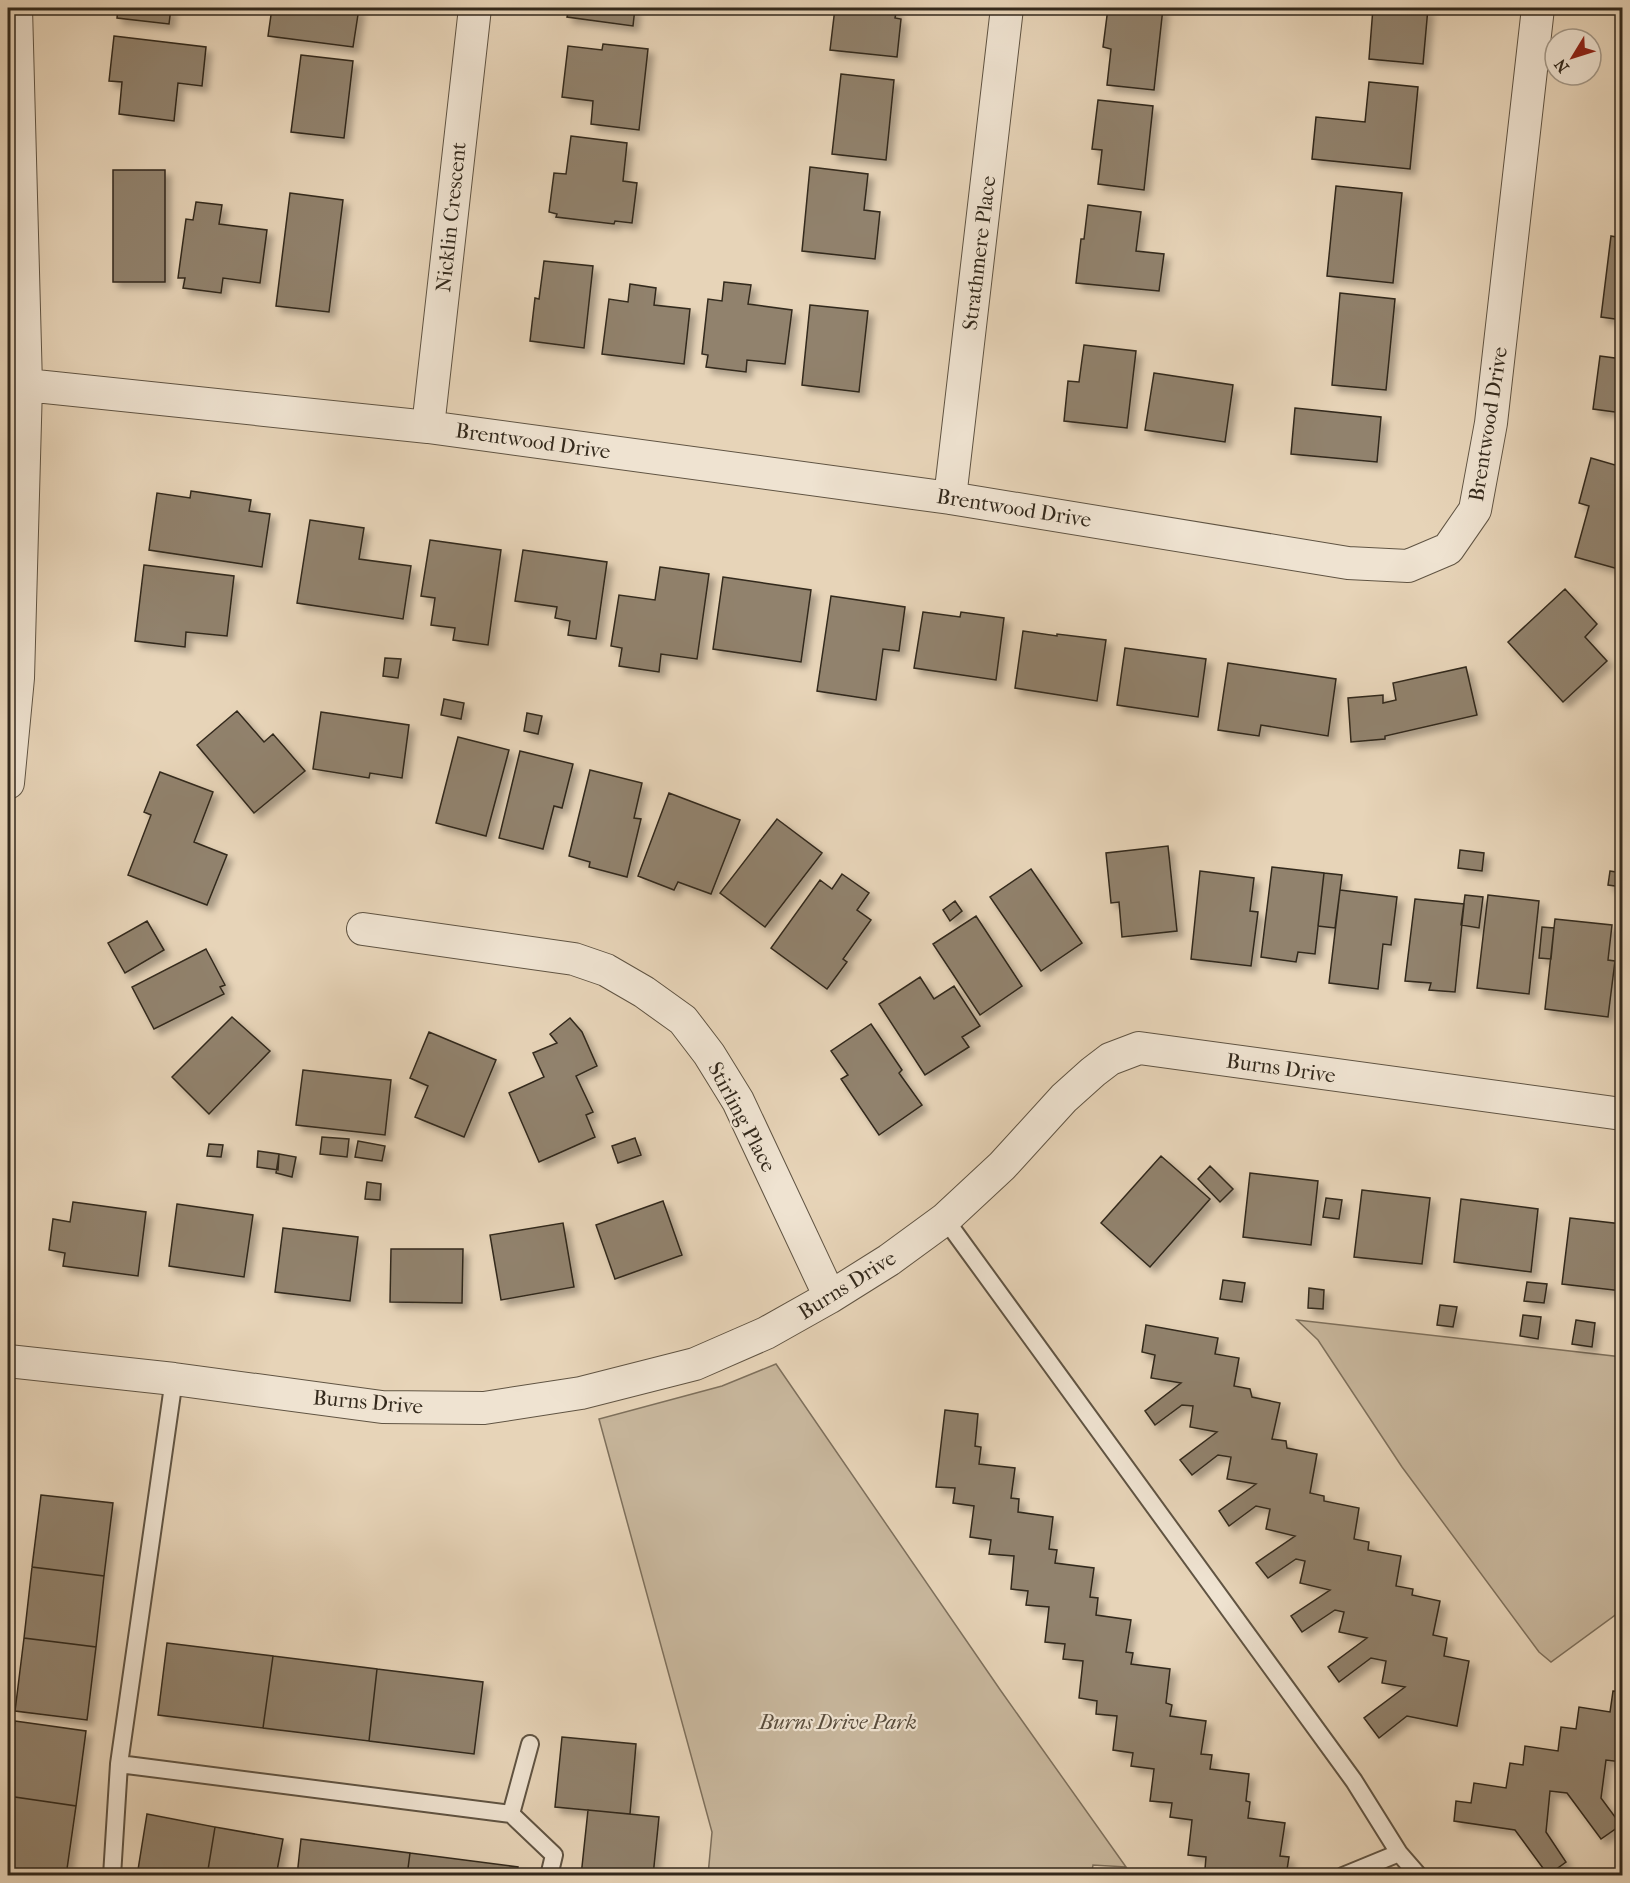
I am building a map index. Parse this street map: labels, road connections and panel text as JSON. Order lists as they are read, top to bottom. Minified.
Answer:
{"streets":{"street":["Nicklin Crescent","Strathmere Place","Brentwood Drive","Burns Drive","Stirling Place"]},"crossings":[["Nicklin Crescent","Brentwood Drive"],["Strathmere Place","Brentwood Drive"],["Burns Drive","Stirling Place"]],"parks":["Burns Drive Park"],"north":"bottom left"}
